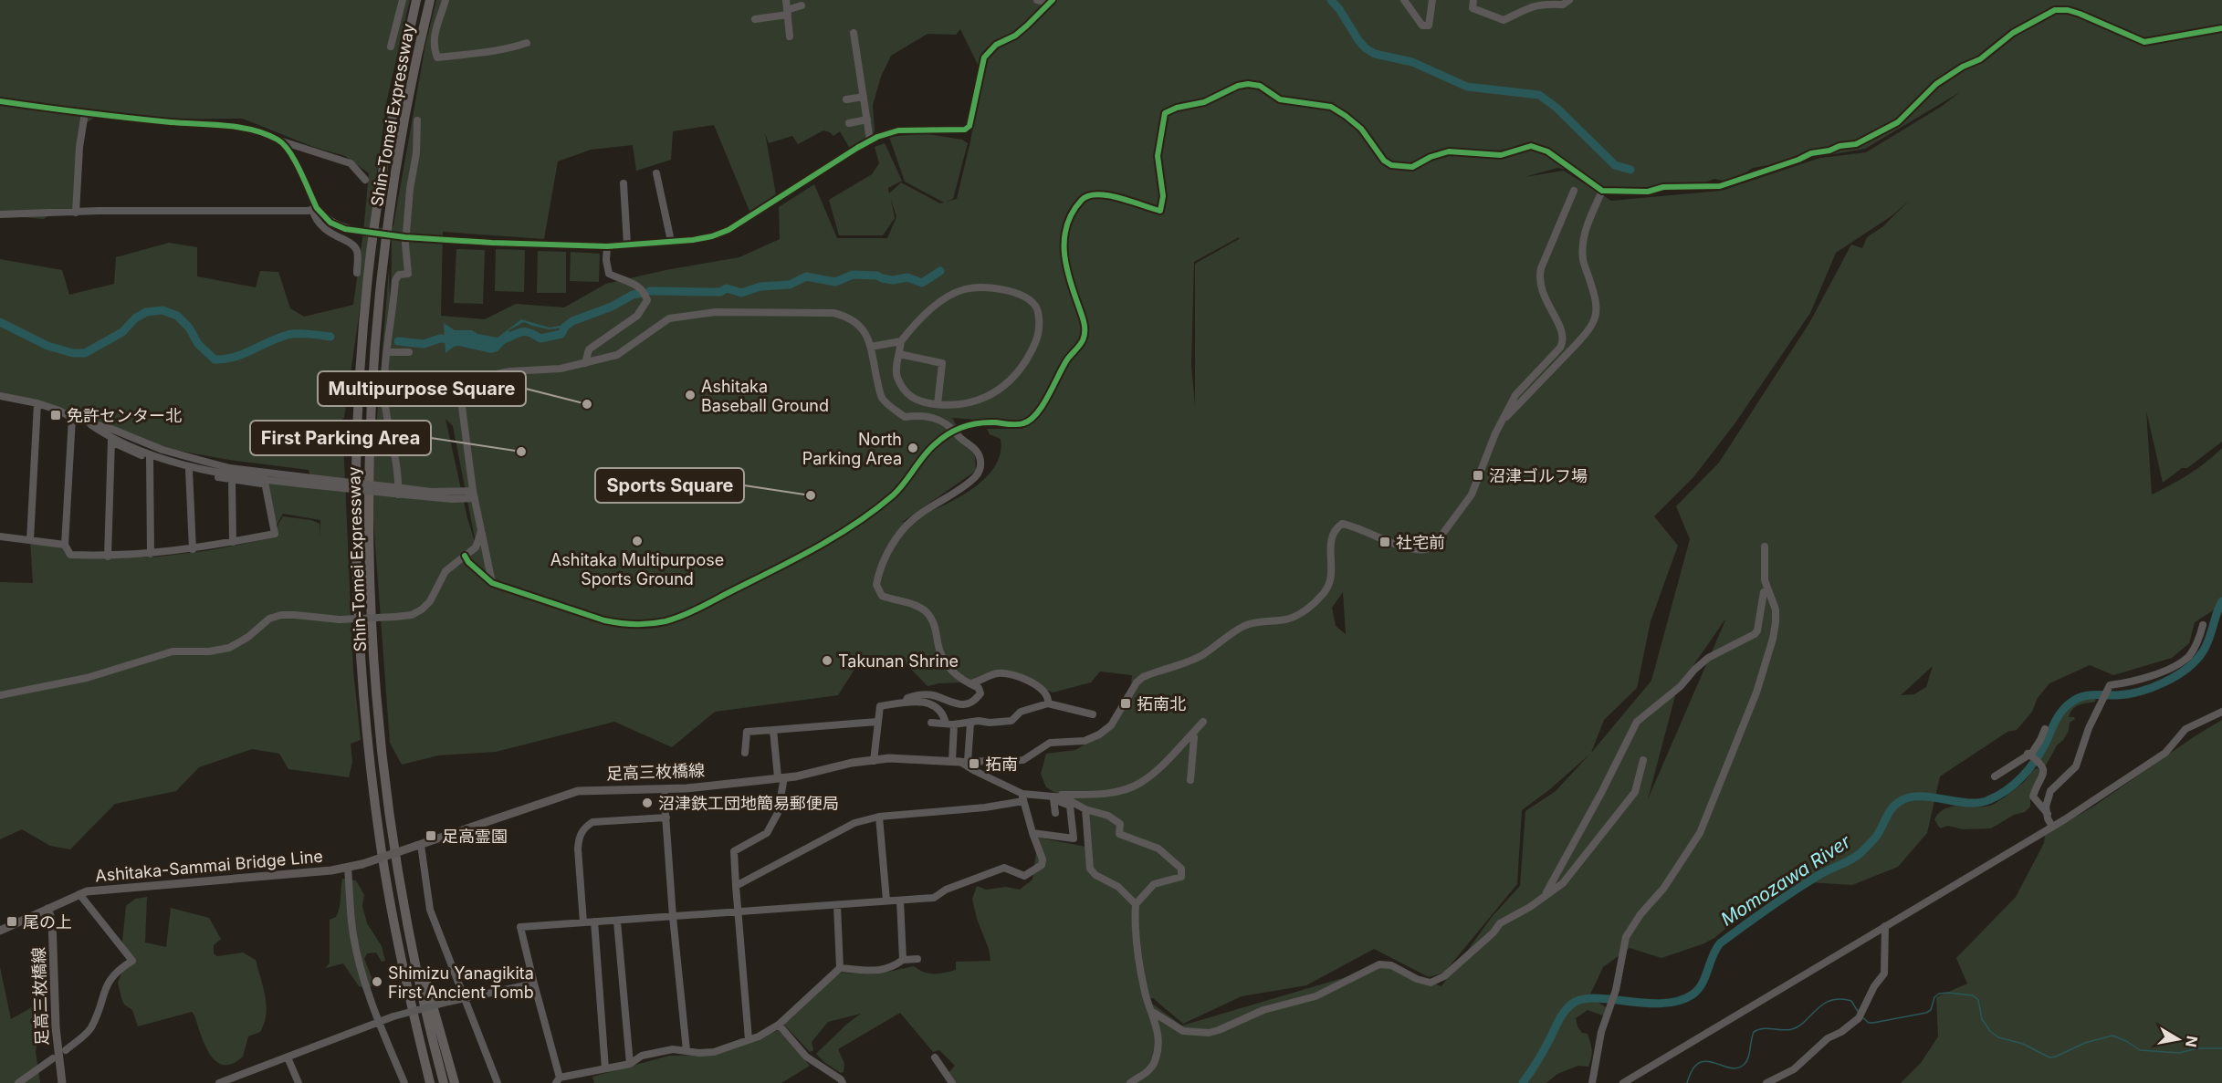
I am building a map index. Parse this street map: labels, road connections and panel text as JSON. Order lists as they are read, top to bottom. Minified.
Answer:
{"streets":{"highway":["Shin-Tomei Expressway"],"main road":["足高三枚橋線","Ashitaka-Sammai Bridge Line"]},"crossings":[["足高三枚橋線","Ashitaka-Sammai Bridge Line"]],"water":["Momozawa River"],"places":{"other":["Ashitaka Baseball Ground","Multipurpose Square","North Parking Area","First Parking Area","Sports Square","Ashitaka Multipurpose Sports Ground","Takunan Shrine","沼津鉄工団地簡易郵便局","Shimizu Yanagikita First Ancient Tomb"],"transit":["免許センター北","沼津ゴルフ場","社宅前","拓南北","拓南","足高霊園","尾の上"]},"north":"right"}
